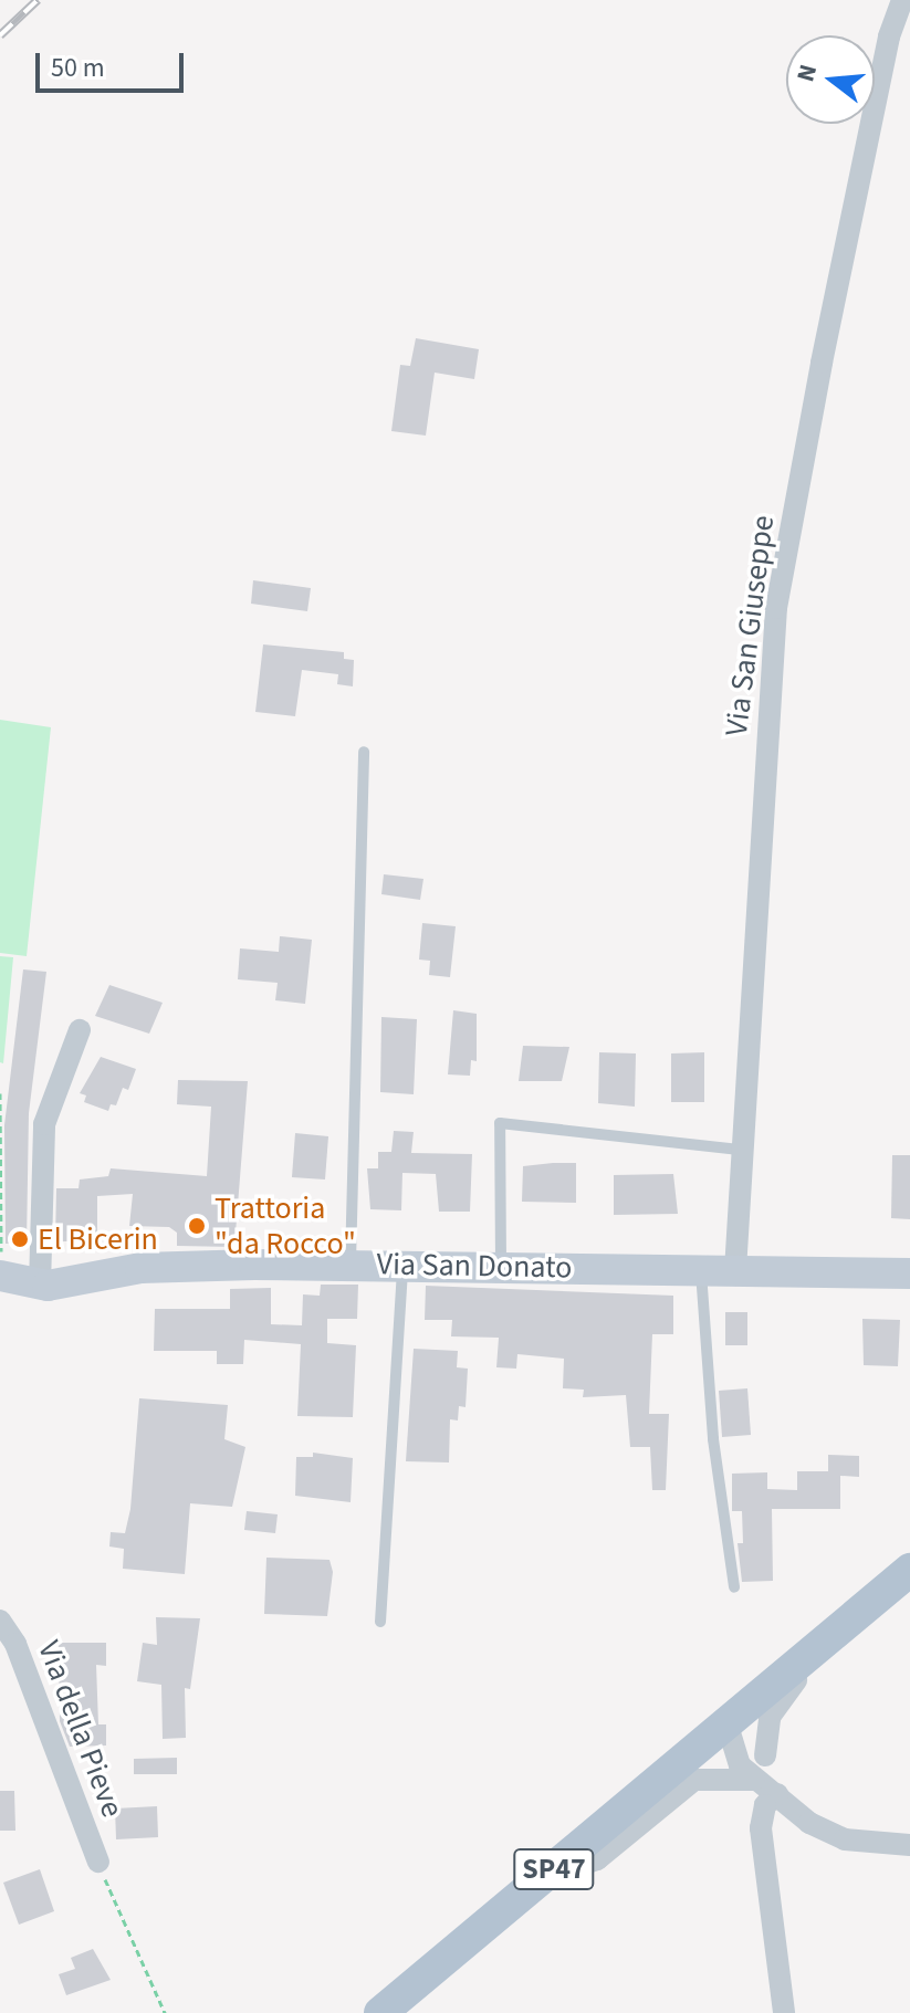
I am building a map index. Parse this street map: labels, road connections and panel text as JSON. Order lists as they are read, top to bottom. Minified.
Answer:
{"streets":{"main road":["SP47"],"street":["Via San Giuseppe","Via San Donato","Via della Pieve"]},"crossings":[["Via San Giuseppe","Via San Donato"]],"places":["Trattoria \"da Rocco\"","El Bicerin"],"scale_bar":"50 m","north":"left"}
